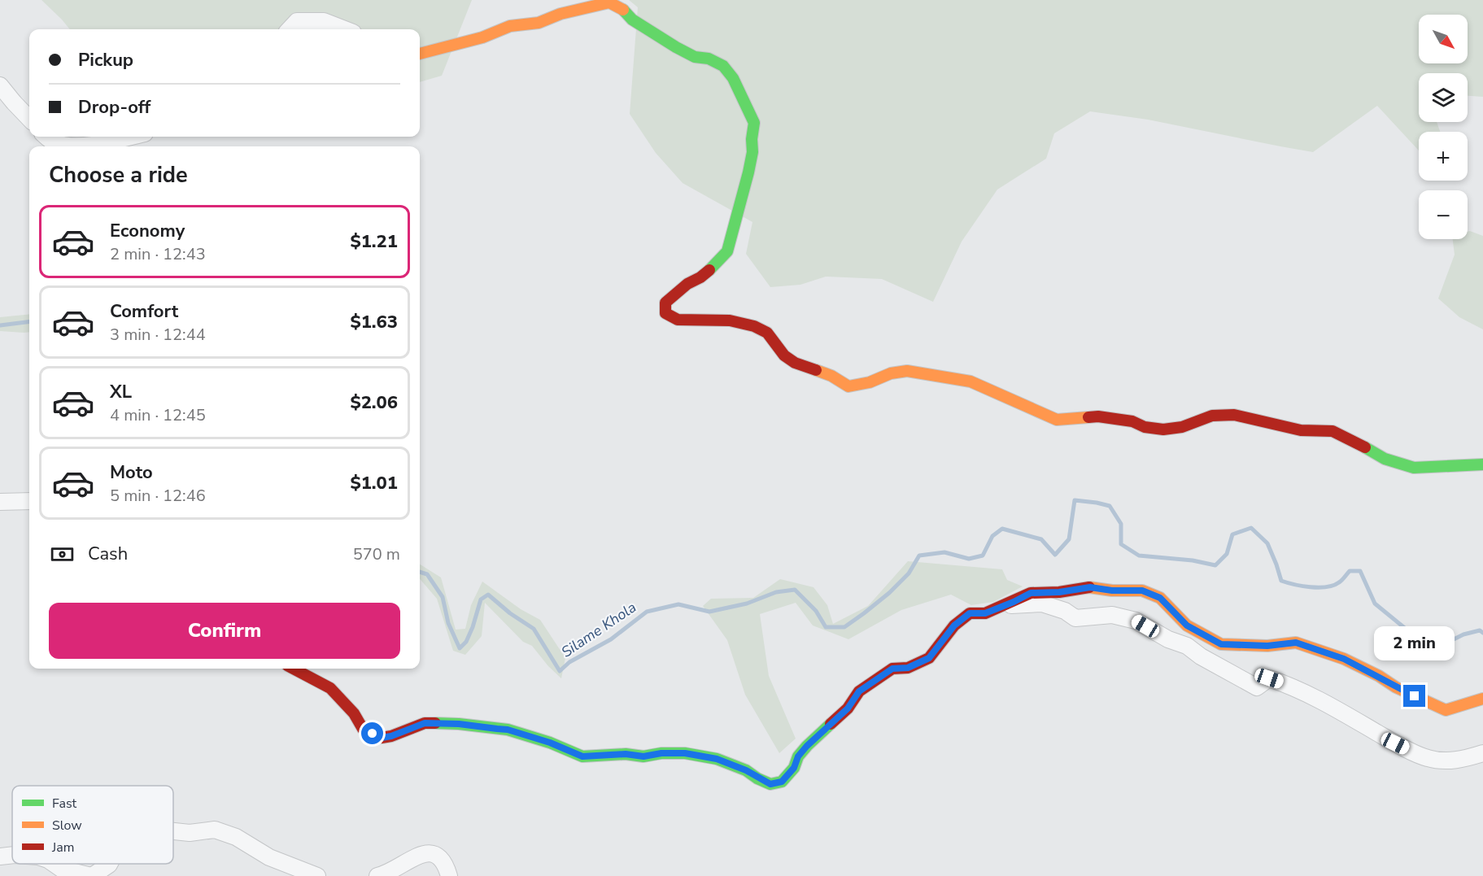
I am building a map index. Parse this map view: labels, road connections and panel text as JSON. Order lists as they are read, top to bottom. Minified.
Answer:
{"water":["Silame Khola"],"legend":["Fast","Slow","Jam"],"north":"bottom right","page":{"map_buttons":["+","−"],"banner":["Pickup","Drop-off"],"heading":"Choose a ride","list":[{"name":"Economy","note":"2 min · 12:43","value":"$1.21"},{"name":"Comfort","note":"3 min · 12:44","value":"$1.63"},{"name":"XL","note":"4 min · 12:45","value":"$2.06"},{"name":"Moto","note":"5 min · 12:46","value":"$1.01"}],"pay":["Cash","570 m"],"buttons":"Confirm","bubble":"2 min"}}
